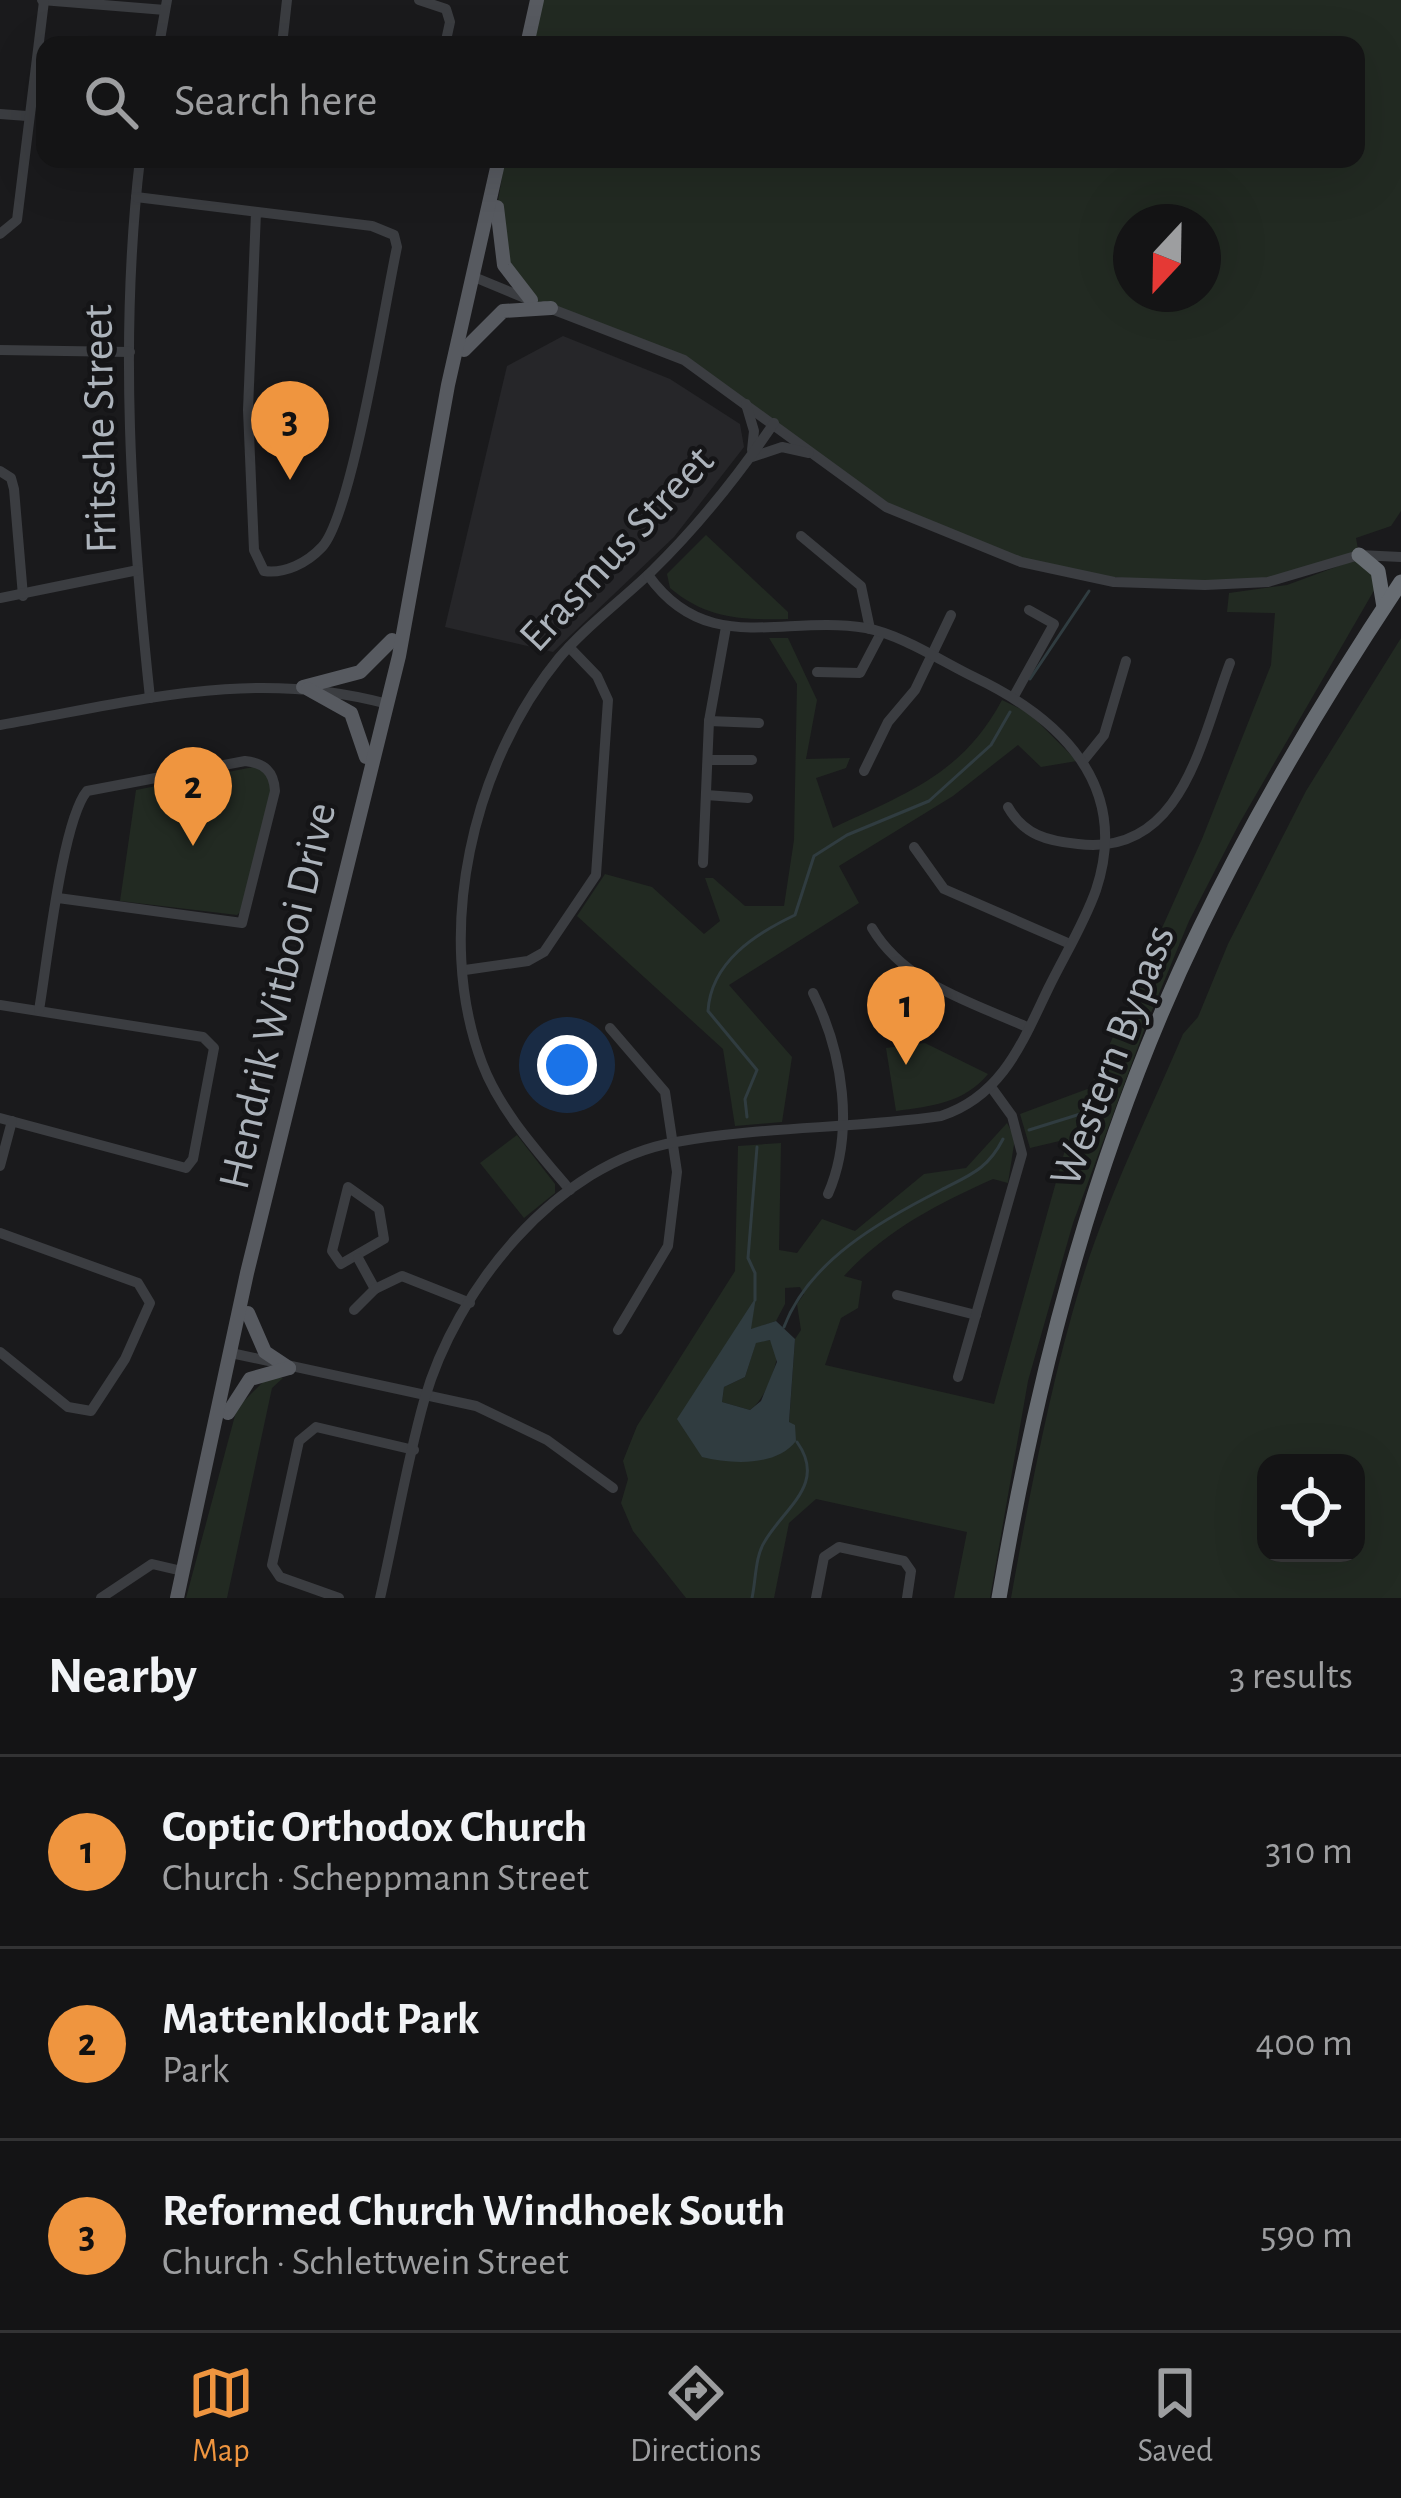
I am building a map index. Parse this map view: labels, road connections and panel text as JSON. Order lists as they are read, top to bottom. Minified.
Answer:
{"streets":{"highway":["Western Bypass"],"main road":["Hendrik Witbooi Drive"],"street":["Fritsche Street","Erasmus Street"]},"north":"bottom","page":{"search":"Search here","pins":["3","2","1"],"heading":["Nearby","3 results"],"list":[{"mark":"1","name":"Coptic Orthodox Church","note":"Church · Scheppmann Street","value":"310 m"},{"mark":"2","name":"Mattenklodt Park","note":"Park","value":"400 m"},{"mark":"3","name":"Reformed Church Windhoek South","note":"Church · Schlettwein Street","value":"590 m"}],"nav":["Map","Directions","Saved"]}}
